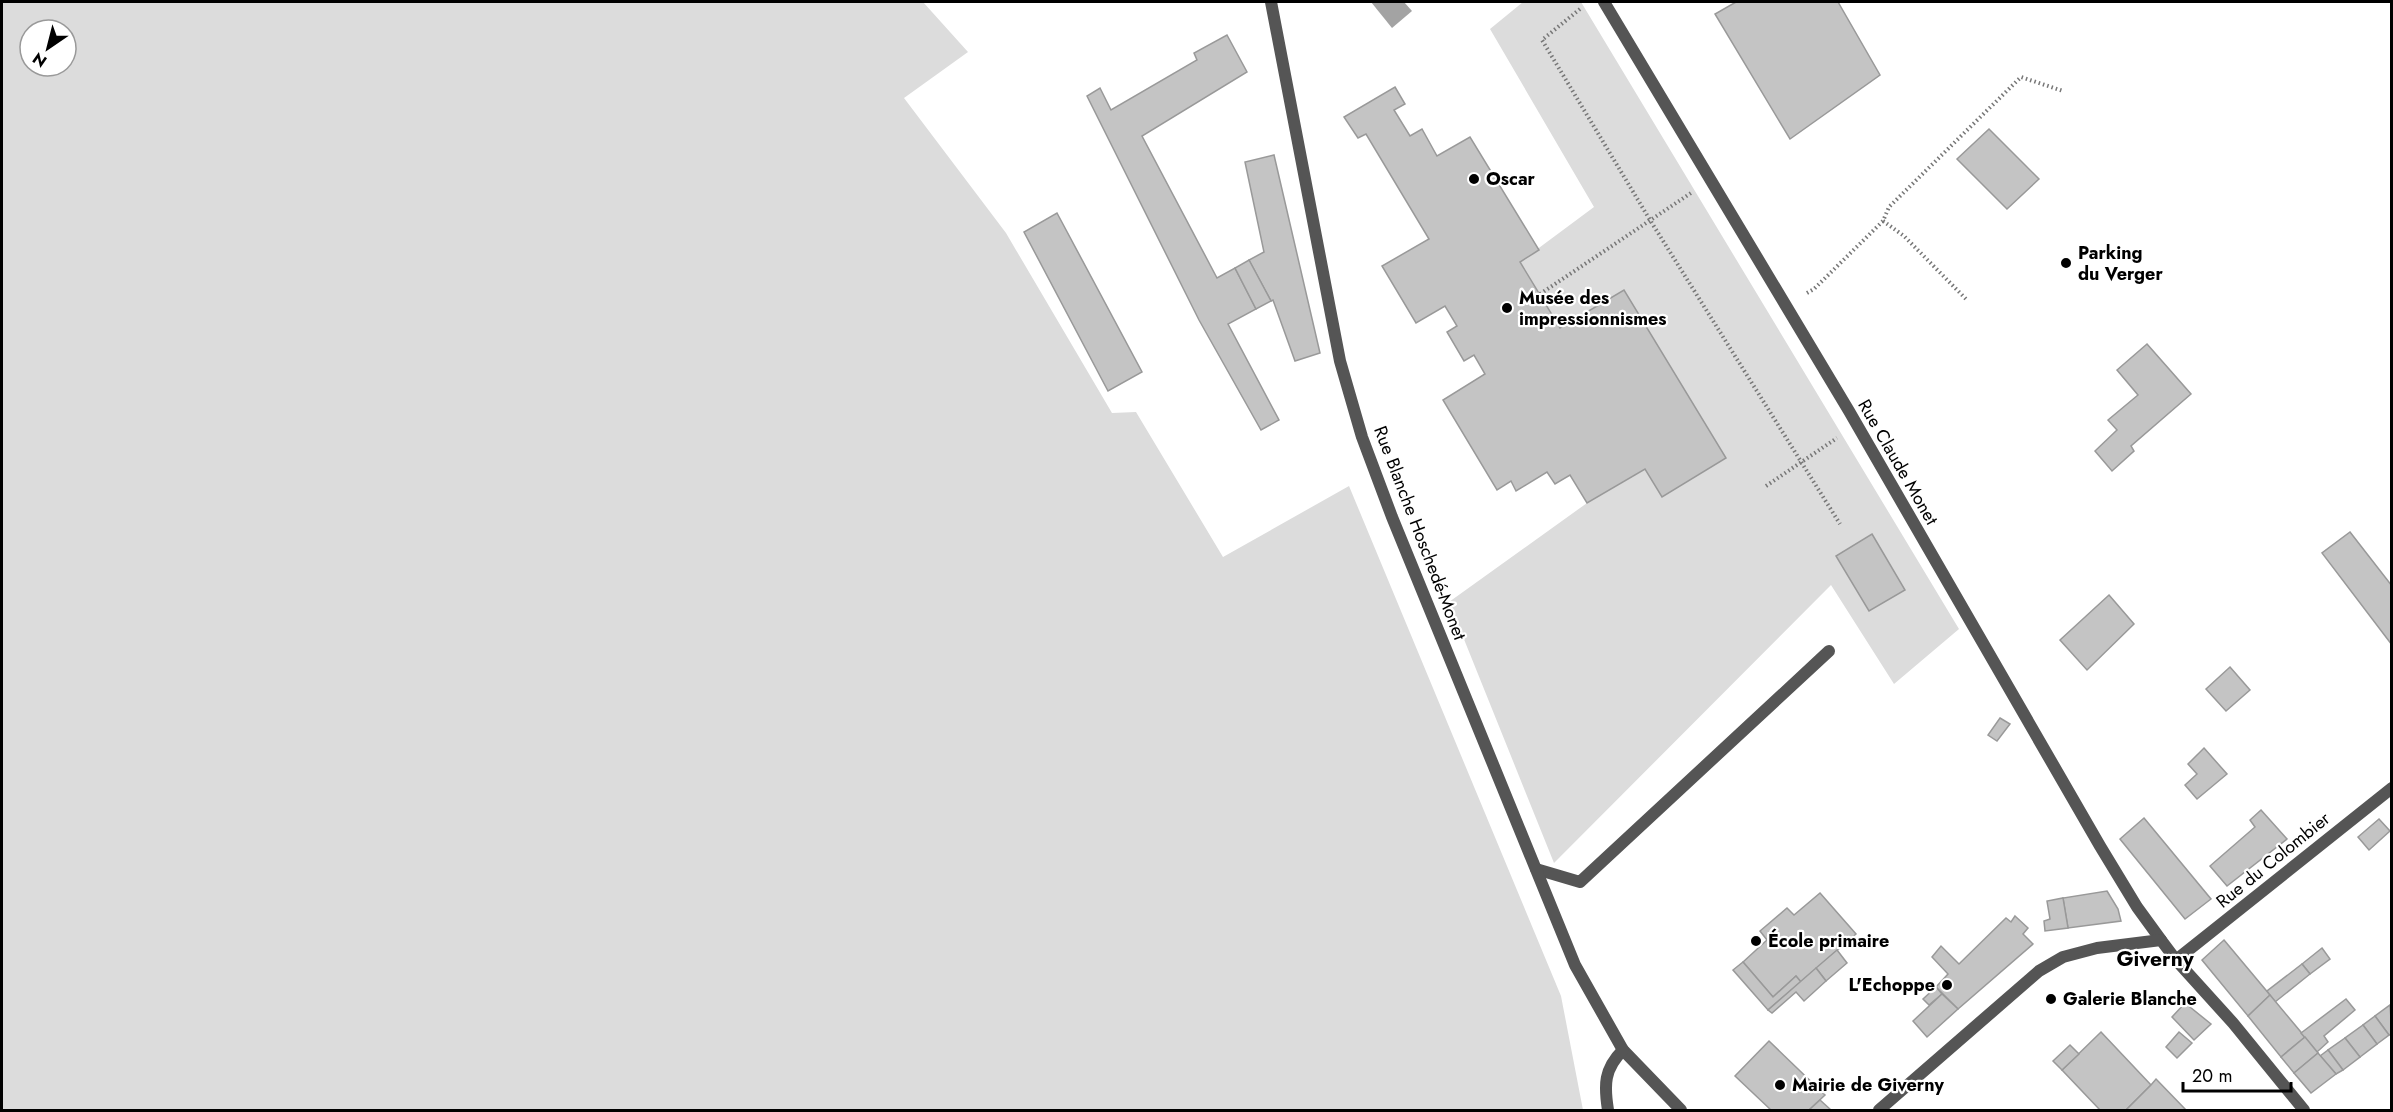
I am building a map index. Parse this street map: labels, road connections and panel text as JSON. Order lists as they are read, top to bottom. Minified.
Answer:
{"streets":{"street":["Rue Claude Monet","Rue Blanche Hoschedé-Monet","Rue du Colombier"]},"crossings":[["Rue Claude Monet","Rue du Colombier"]],"districts":["Giverny"],"places":["Oscar","Parking du Verger","Musée des impressionnismes","École primaire","L'Echoppe","Galerie Blanche","Mairie de Giverny"],"scale_bar":"20 m","north":"bottom left"}
